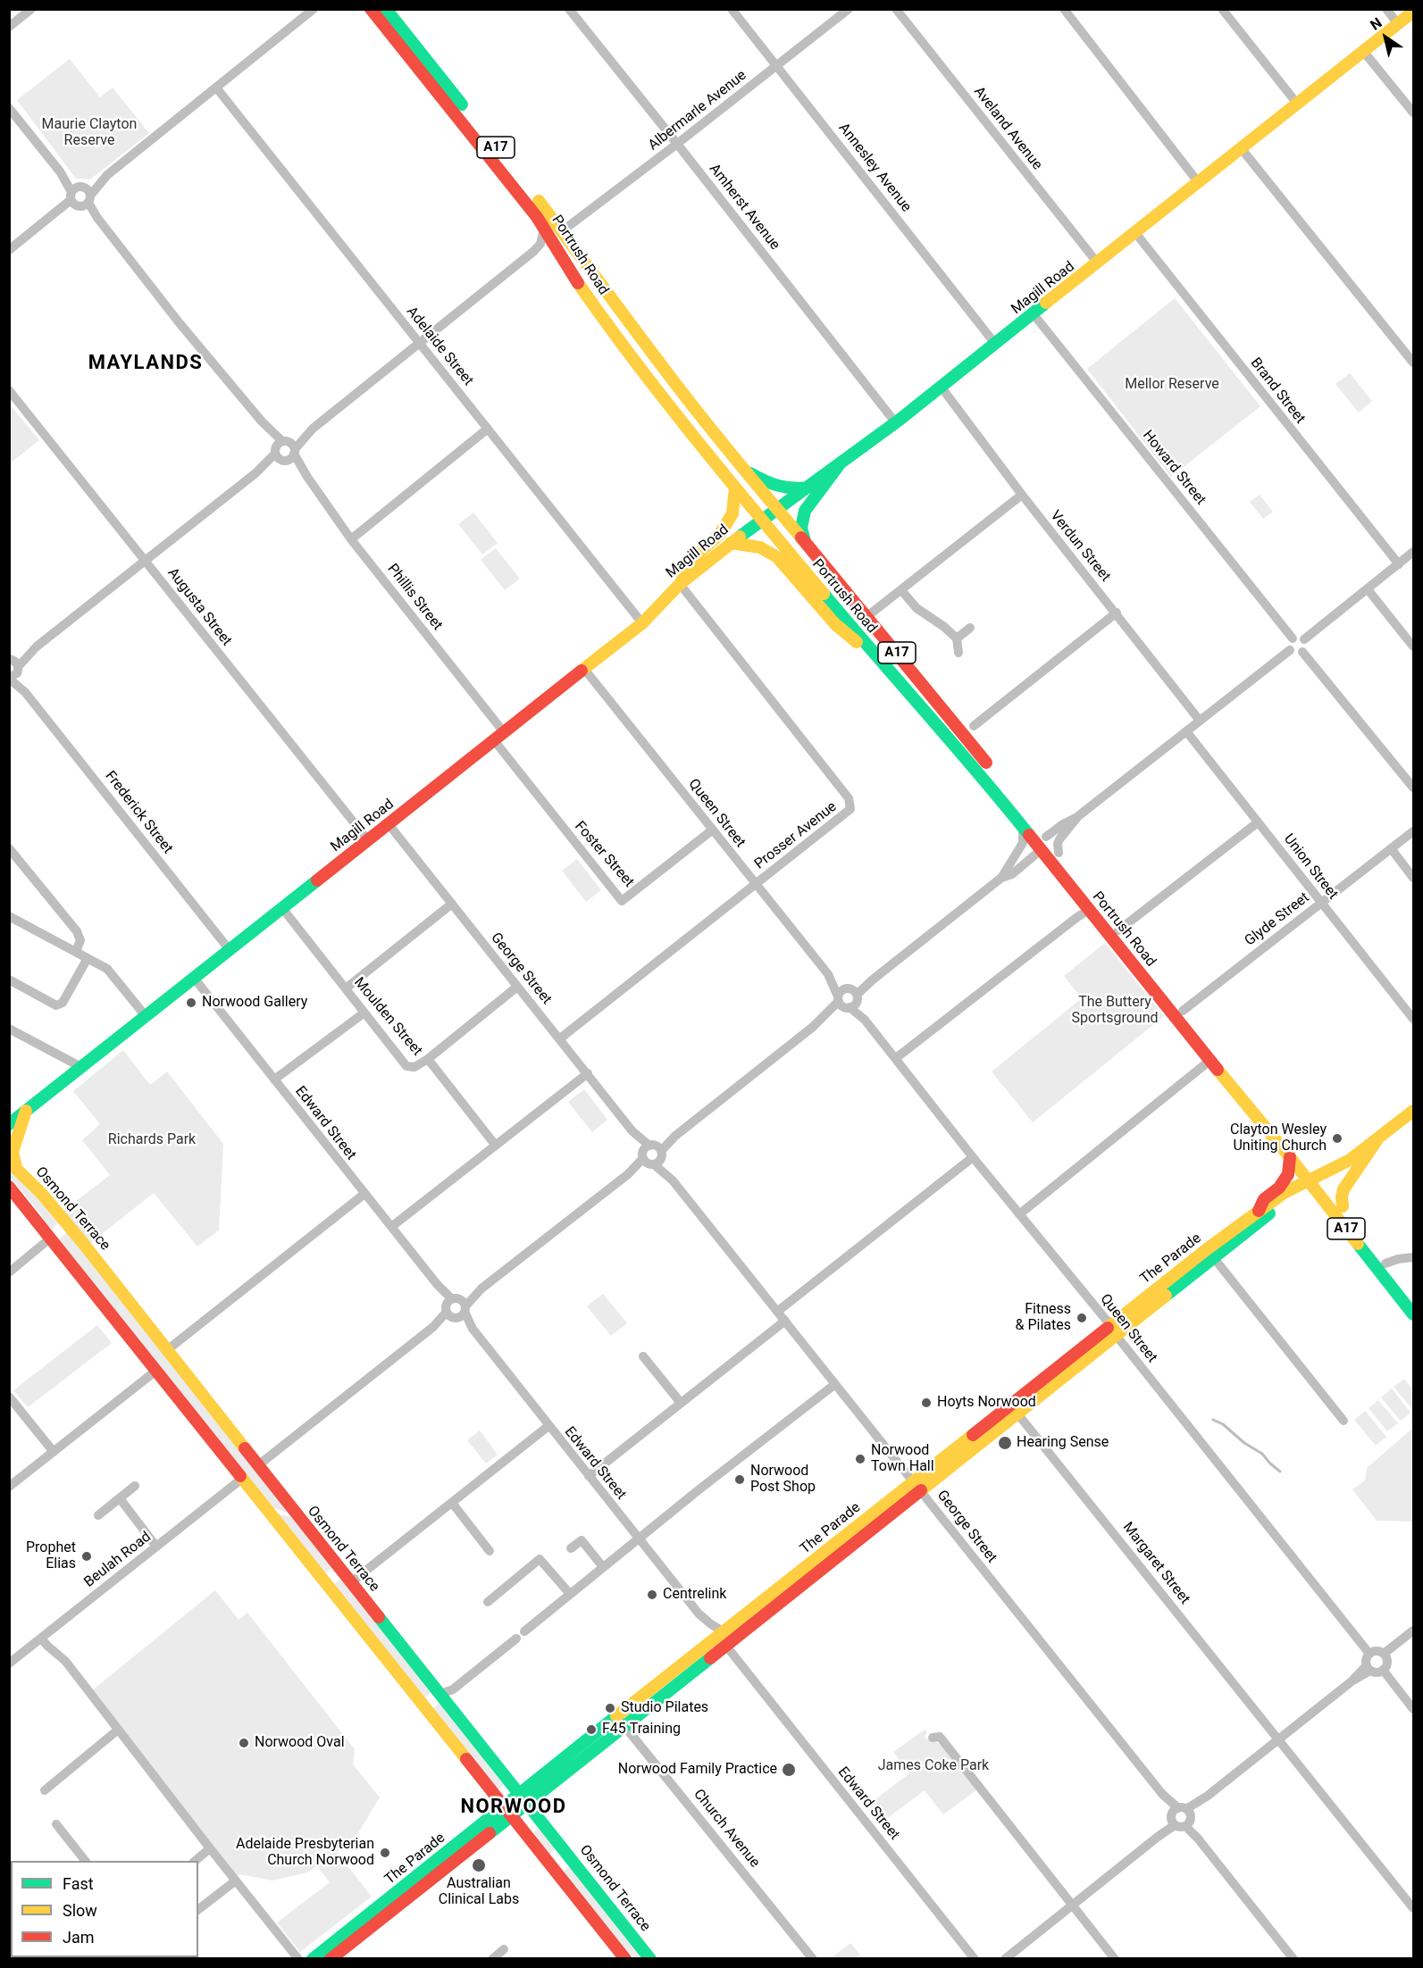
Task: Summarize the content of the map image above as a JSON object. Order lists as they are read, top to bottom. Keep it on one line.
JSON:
{"streets":{"main road":["A17","Portrush Road","Magill Road","Osmond Terrace","The Parade"],"street":["Albermarle Avenue","Aveland Avenue","Annesley Avenue","Amherst Avenue","Adelaide Street","Brand Street","Howard Street","Verdun Street","Phillis Street","Augusta Street","Frederick Street","Queen Street","Prosser Avenue","Foster Street","Union Street","Glyde Street","George Street","Moulden Street","Edward Street","Beulah Road","Margaret Street","Church Avenue"]},"crossings":[["Albermarle Avenue","Annesley Avenue"],["Albermarle Avenue","Amherst Avenue"],["Albermarle Avenue","Portrush Road"],["Aveland Avenue","Magill Road"],["Annesley Avenue","Magill Road"],["Amherst Avenue","Magill Road"],["Portrush Road","Magill Road"],["Portrush Road","Glyde Street"],["Portrush Road","The Parade"],["Magill Road","Adelaide Street"],["Magill Road","Brand Street"],["Magill Road","Howard Street"],["Magill Road","Verdun Street"],["Magill Road","Phillis Street"],["Magill Road","Augusta Street"],["Magill Road","Frederick Street"],["Magill Road","Queen Street"],["Magill Road","Prosser Avenue"],["Magill Road","Foster Street"],["Magill Road","George Street"],["Magill Road","Moulden Street"],["Magill Road","Edward Street"],["Queen Street","Prosser Avenue"],["Queen Street","Foster Street"],["Queen Street","The Parade"],["Prosser Avenue","George Street"],["Union Street","Glyde Street"],["George Street","The Parade"],["Edward Street","The Parade"],["Osmond Terrace","The Parade"],["The Parade","Margaret Street"],["The Parade","Church Avenue"]],"districts":["MAYLANDS","NORWOOD"],"parks":["Maurie Clayton Reserve","Mellor Reserve","The Buttery Sportsground","Richards Park","James Coke Park"],"places":["Norwood Gallery","Clayton Wesley Uniting Church","Fitness & Pilates","Hoyts Norwood","Hearing Sense","Norwood Town Hall","Norwood Post Shop","Prophet Elias","Centrelink","Studio Pilates","F45 Training","Norwood Oval","Norwood Family Practice","Adelaide Presbyterian Church Norwood","Australian Clinical Labs"],"legend":["Fast","Slow","Jam"],"north":"top left"}
